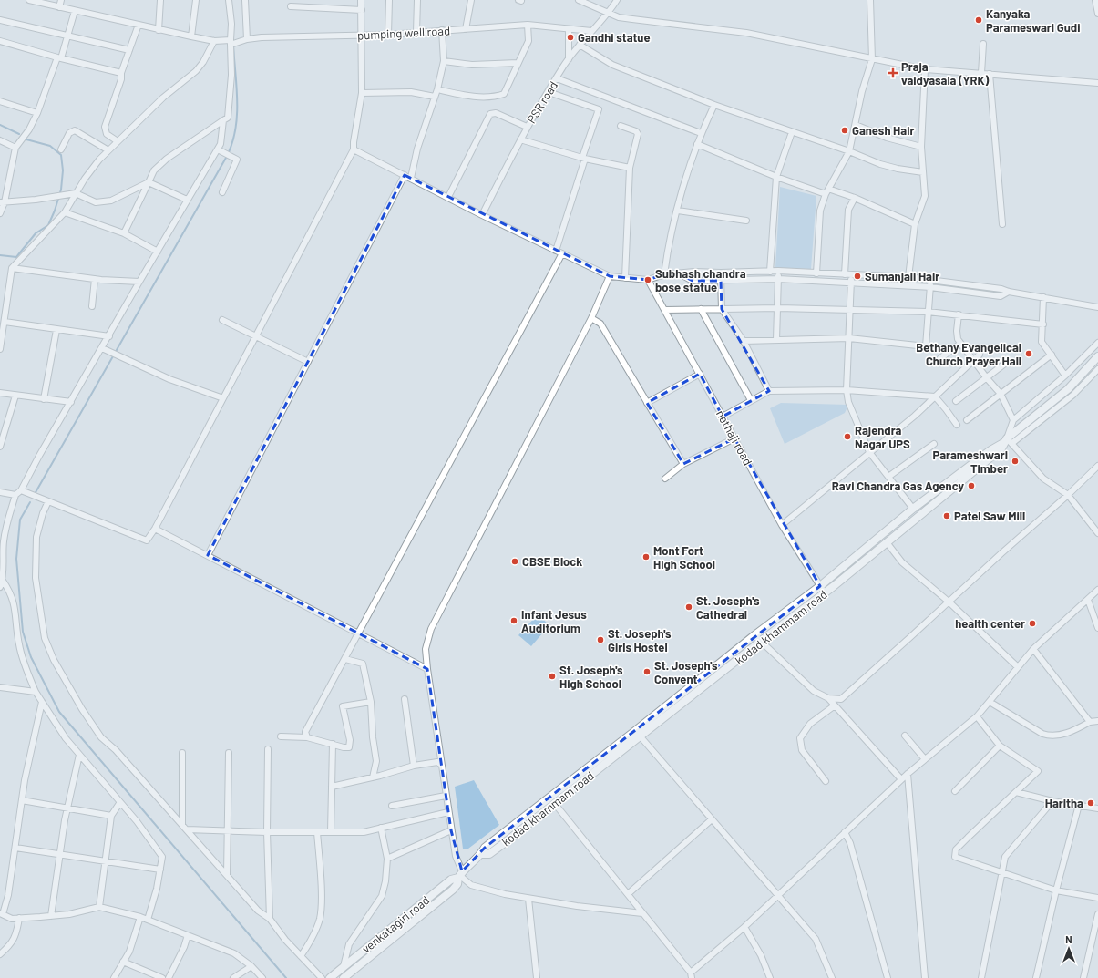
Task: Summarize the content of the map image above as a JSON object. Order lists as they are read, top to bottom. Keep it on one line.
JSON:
{"streets":{"main road":["kodad khammam road","venkatagiri road"],"street":["pumping well road","PSR road","nethaji road"]},"crossings":[["pumping well road","PSR road"],["nethaji road","kodad khammam road"],["kodad khammam road","venkatagiri road"]],"places":{"other":["Kanyaka Parameswari Gudi","Gandhi statue","Ganesh Hair","Sumanjali Hair","Subhash chandra bose statue","Bethany Evangelical Church Prayer Hall","Rajendra Nagar UPS","Parameshwari Timber","Ravi Chandra Gas Agency","Patel Saw Mill","Mont Fort High School","CBSE Block","St. Joseph's Cathedral","Infant Jesus Auditorium","health center","St. Joseph's Girls Hostel","St. Joseph's Convent","St. Joseph's High School","Haritha"],"health":["Praja vaidyasala (YRK)"]},"north":"top"}
